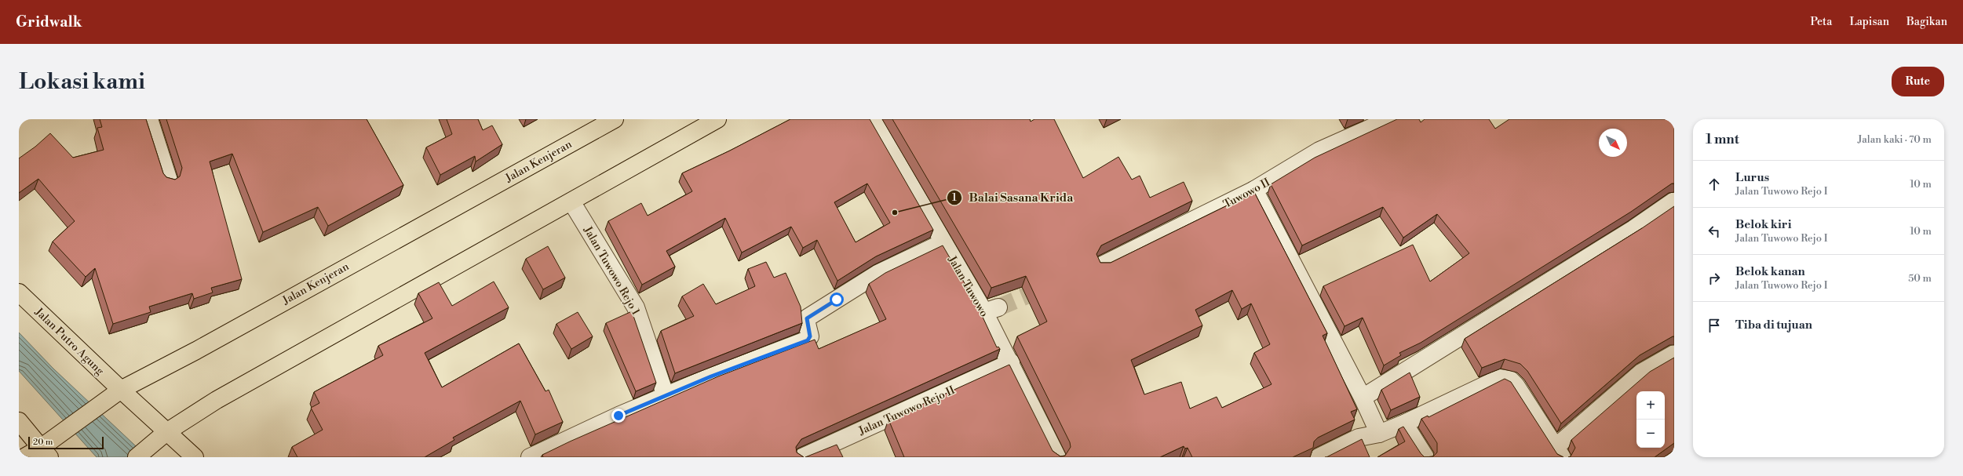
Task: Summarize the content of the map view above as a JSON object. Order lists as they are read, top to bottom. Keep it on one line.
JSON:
{"streets":{"main road":["Jalan Kenjeran","Jalan Putro Agung"],"street":["Tuwowo II","Jalan Tuwowo Rejo 1","Jalan Tuwowo","Jalan Tuwowo Rejo II"]},"crossings":[["Jalan Kenjeran","Jalan Putro Agung"],["Jalan Tuwowo","Jalan Tuwowo Rejo II"]],"places":["Balai Sasana Krida"],"scale_bar":"20 m","north":"bottom right","page":{"header":"Gridwalk","nav":["Peta","Lapisan","Bagikan"],"buttons":"Rute","title":"Lokasi kami","heading":["1 mnt","Jalan kaki · 70 m"],"list":[["Lurus","Jalan Tuwowo Rejo I","10 m"],["Belok kiri","Jalan Tuwowo Rejo I","10 m"],["Belok kanan","Jalan Tuwowo Rejo I","50 m"],"Tiba di tujuan"],"map_buttons":["+","−"],"scale":"20 m"}}
